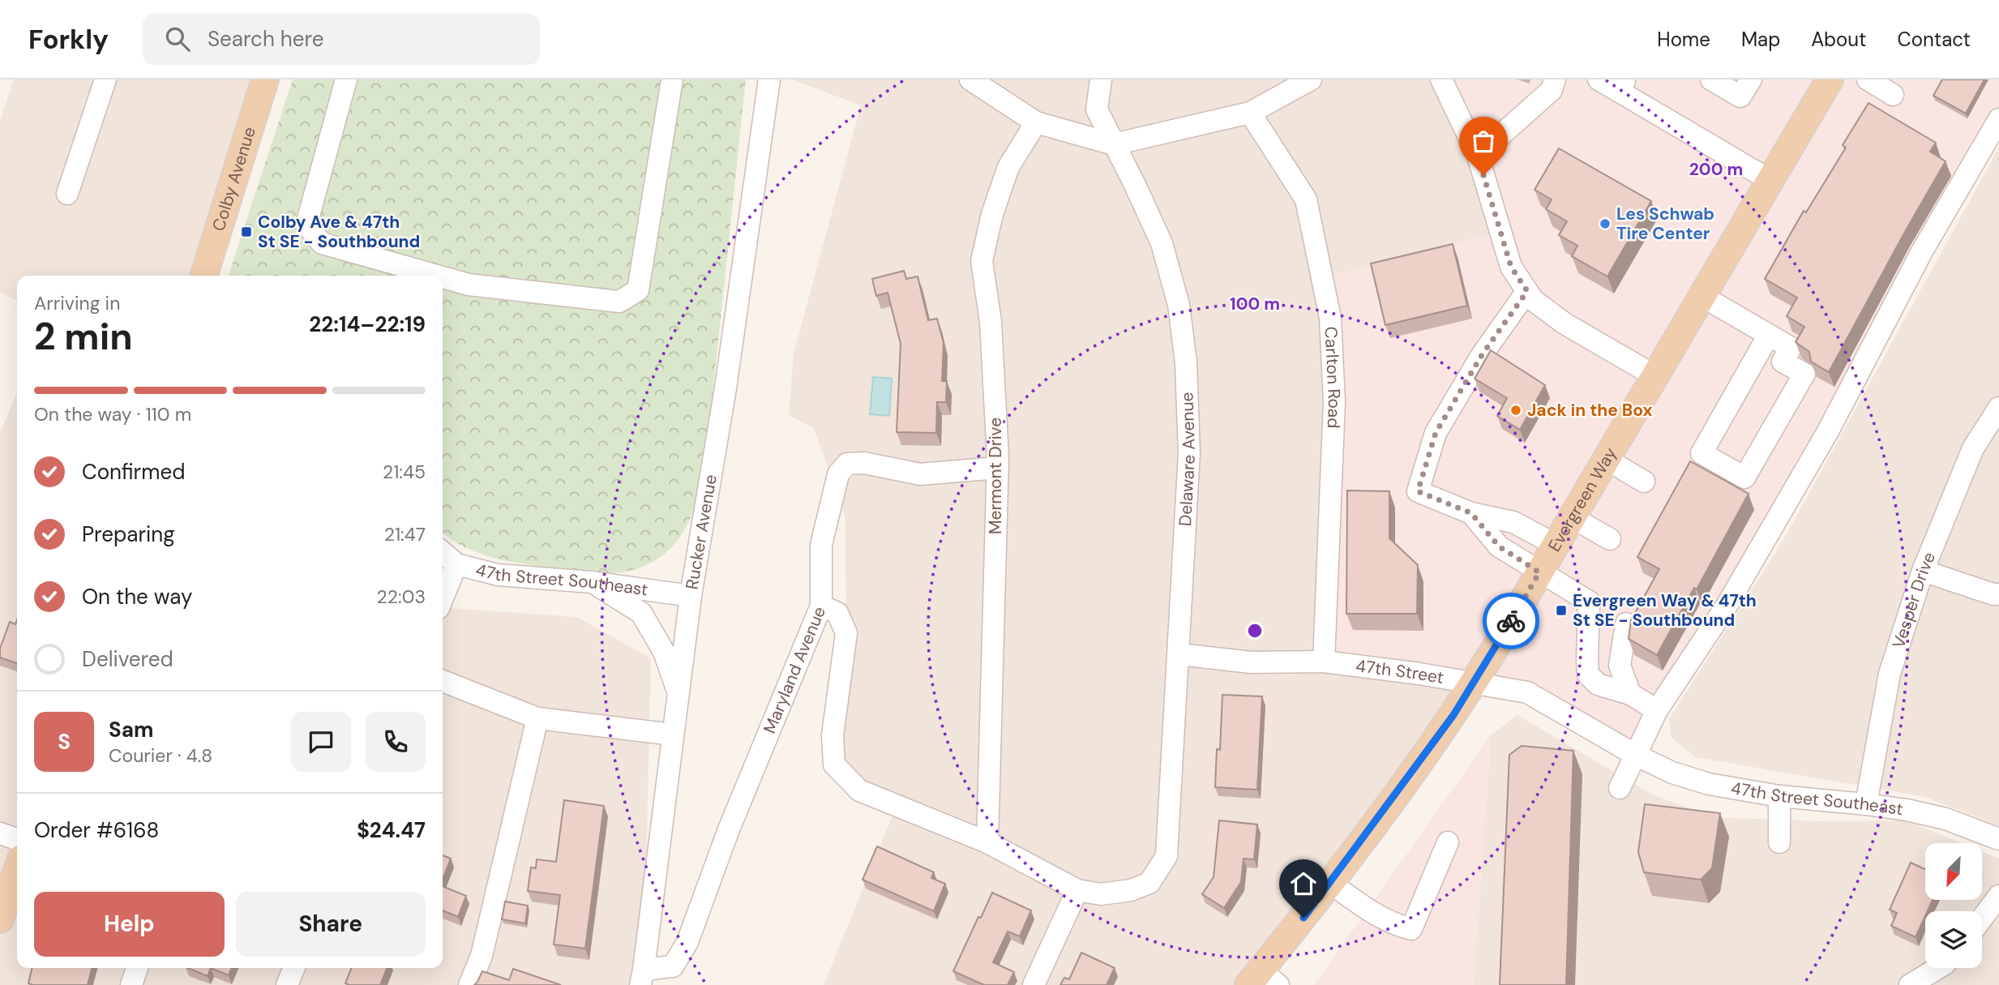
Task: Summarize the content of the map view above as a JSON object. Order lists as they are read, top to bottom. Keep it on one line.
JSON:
{"streets":{"main road":["Colby Avenue","Evergreen Way"],"street":["Carlton Road","Delaware Avenue","Mermont Drive","Rucker Avenue","47th Street Southeast","Vesper Drive","47th Street","Maryland Avenue"]},"crossings":[["Carlton Road","47th Street"],["Delaware Avenue","47th Street"],["Delaware Avenue","Maryland Avenue"],["Mermont Drive","Maryland Avenue"],["Evergreen Way","47th Street"],["Rucker Avenue","47th Street Southeast"],["Rucker Avenue","Maryland Avenue"],["47th Street Southeast","Vesper Drive"],["47th Street Southeast","47th Street"]],"places":{"other":["Les Schwab Tire Center","Jack in the Box"],"transit":["Colby Ave & 47th St SE - Southbound","Evergreen Way & 47th St SE - Southbound"]},"north":"bottom left","page":{"header":"Forkly","search":"Search here","nav":["Home","Map","About","Contact"],"heading":["2 min","Arriving in","22:14–22:19"],"panel":["Sam","Courier · 4.8","Order #6168","$24.47"],"bar":"On the way · 110 m","list":[["Confirmed","21:45"],["Preparing","21:47"],["On the way","22:03"],"Delivered"],"round":"S","buttons":["Help","Share"]},"rings":["200 m","100 m"]}
